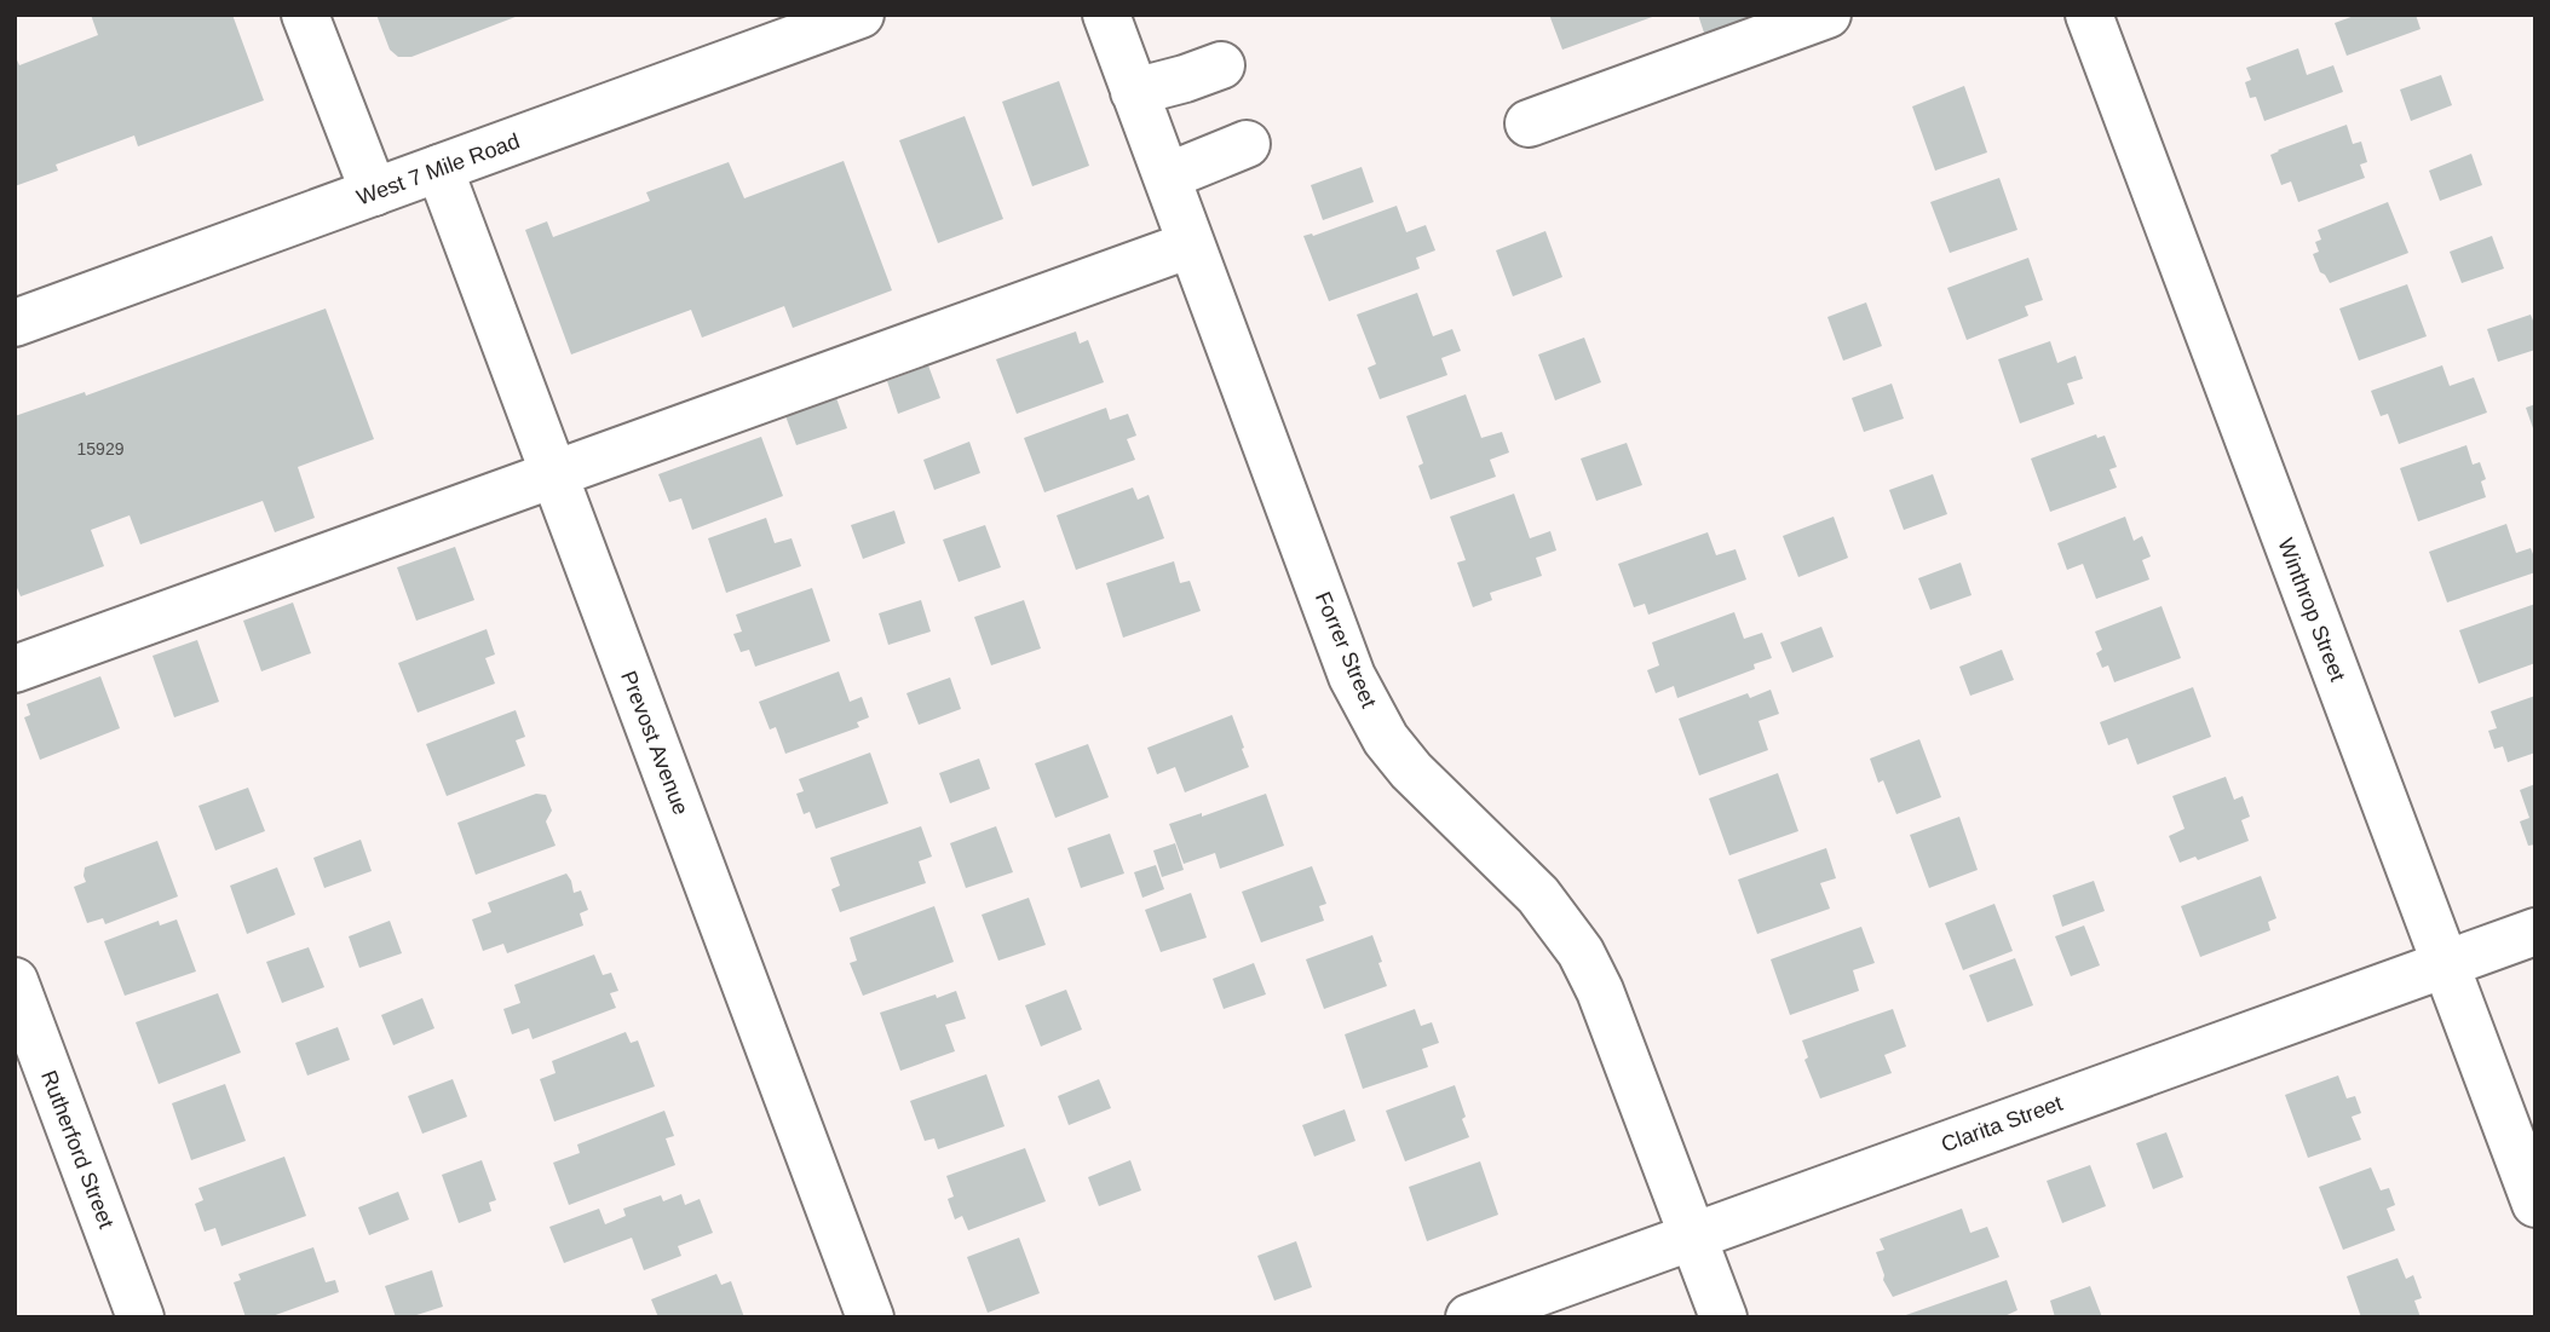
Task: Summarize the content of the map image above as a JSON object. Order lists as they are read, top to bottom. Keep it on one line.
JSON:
{"streets":{"street":["West 7 Mile Road","Winthrop Street","Forrer Street","Prevost Avenue","Clarita Street","Rutherford Street"]},"crossings":[["West 7 Mile Road","Prevost Avenue"],["Winthrop Street","Clarita Street"],["Forrer Street","Clarita Street"]],"house_numbers":["15929"]}
